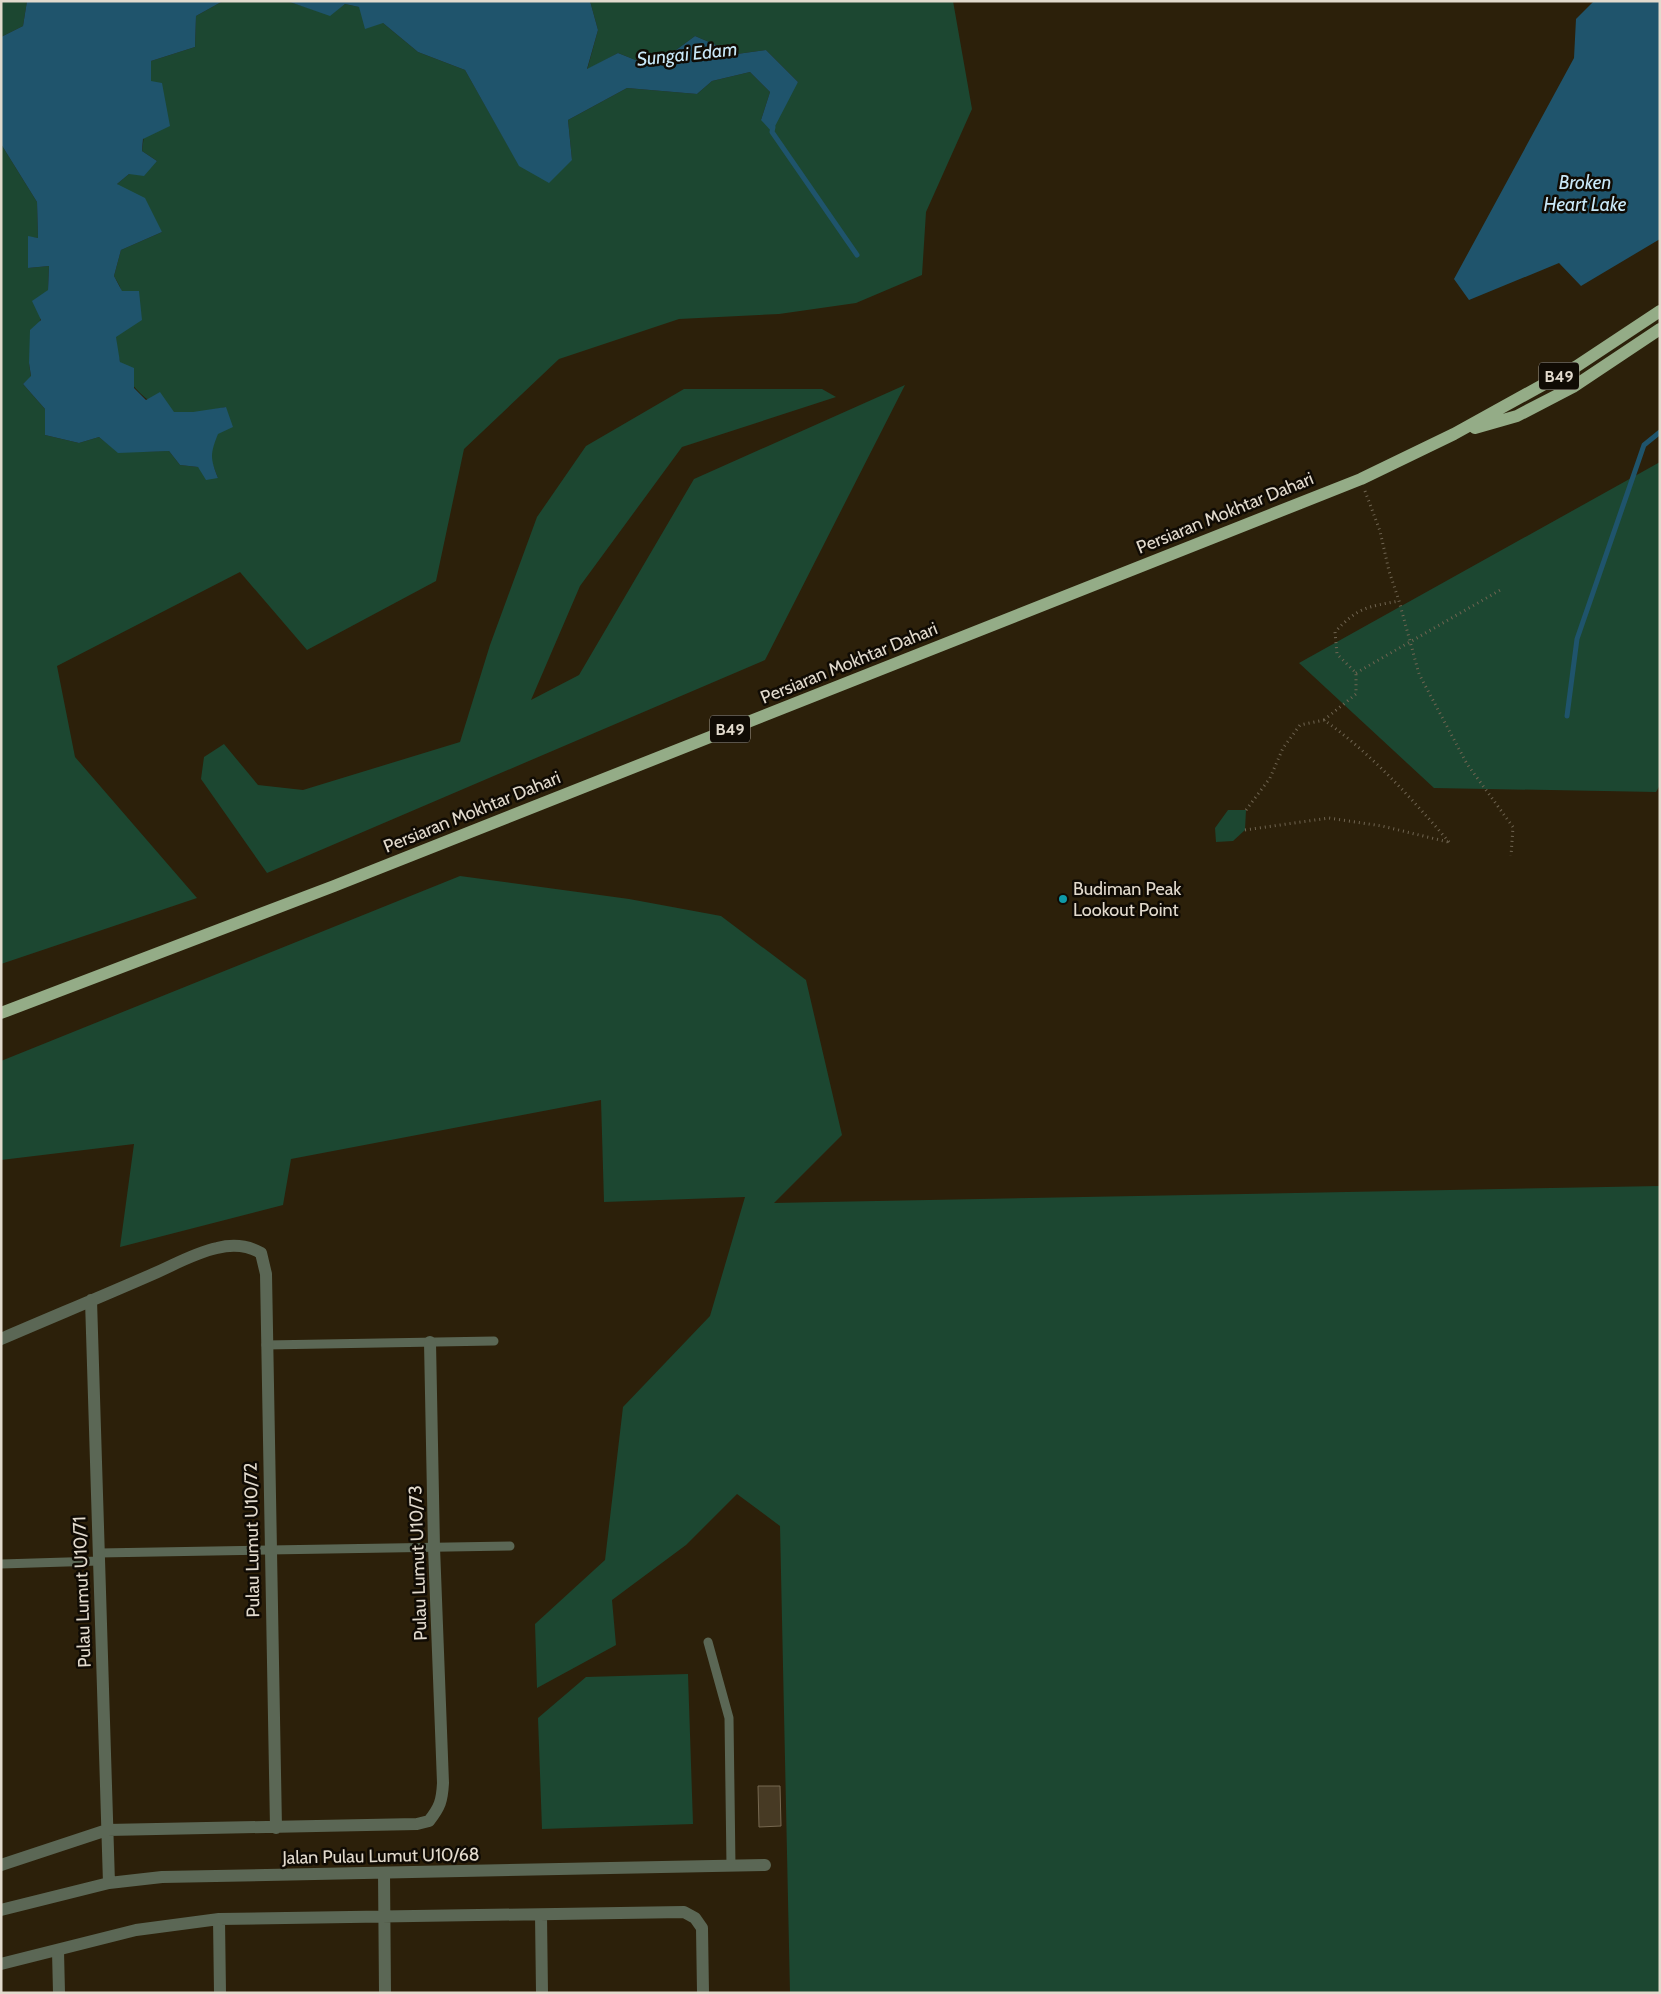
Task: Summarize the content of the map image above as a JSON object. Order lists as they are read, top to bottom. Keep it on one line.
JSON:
{"streets":{"main road":["B49","Persiaran Mokhtar Dahari"],"street":["Pulau Lumut U10/72","Pulau Lumut U10/73","Pulau Lumut U10/71","Jalan Pulau Lumut U10/68"]},"crossings":[["Pulau Lumut U10/72","Pulau Lumut U10/73"],["Pulau Lumut U10/72","Pulau Lumut U10/71"],["Pulau Lumut U10/71","Jalan Pulau Lumut U10/68"]],"water":["Sungai Edam","Broken Heart Lake"],"places":["Budiman Peak Lookout Point"]}
